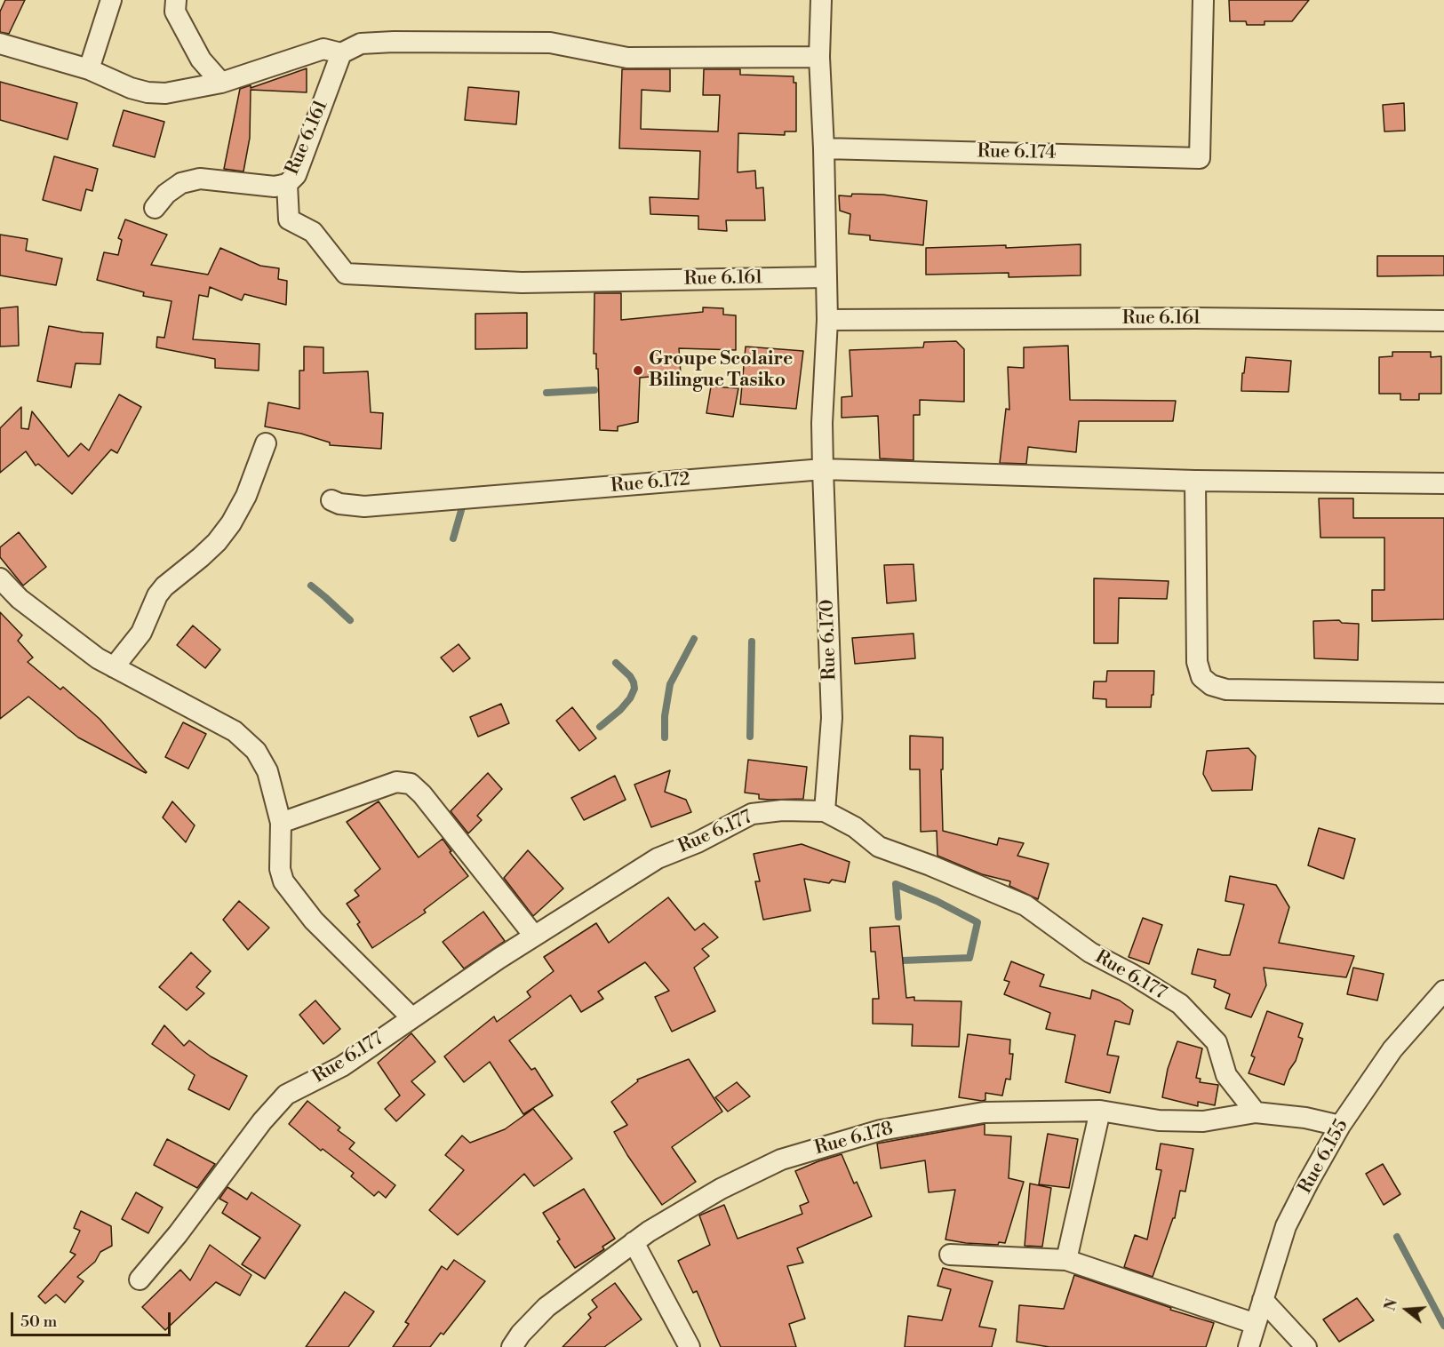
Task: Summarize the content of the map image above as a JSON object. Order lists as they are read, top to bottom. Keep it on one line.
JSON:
{"streets":{"street":["Rue 6.161","Rue 6.174","Rue 6.172","Rue 6.170","Rue 6.177","Rue 6.178","Rue 6.155"]},"crossings":[["Rue 6.172","Rue 6.170"],["Rue 6.170","Rue 6.177"],["Rue 6.177","Rue 6.178"]],"places":["Groupe Scolaire Bilingue Tasiko"],"scale_bar":"50 m","north":"left"}
